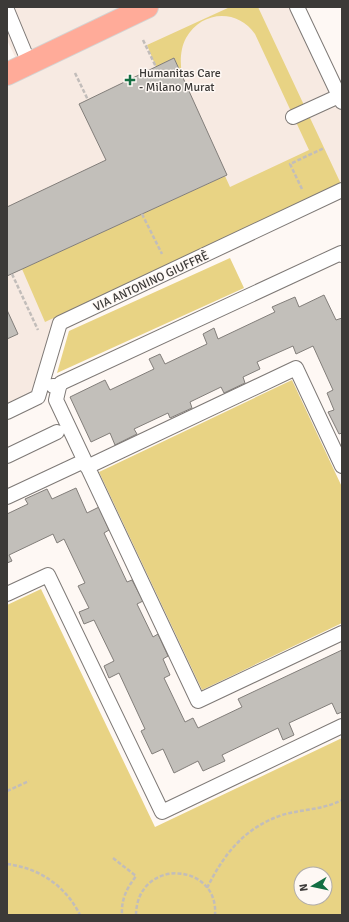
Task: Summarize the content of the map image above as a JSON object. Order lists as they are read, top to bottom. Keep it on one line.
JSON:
{"streets":{"lane":["VIA ANTONINO GIUFFRÈ"]},"places":{"health":["Humanitas Care - Milano Murat"]},"north":"left"}
